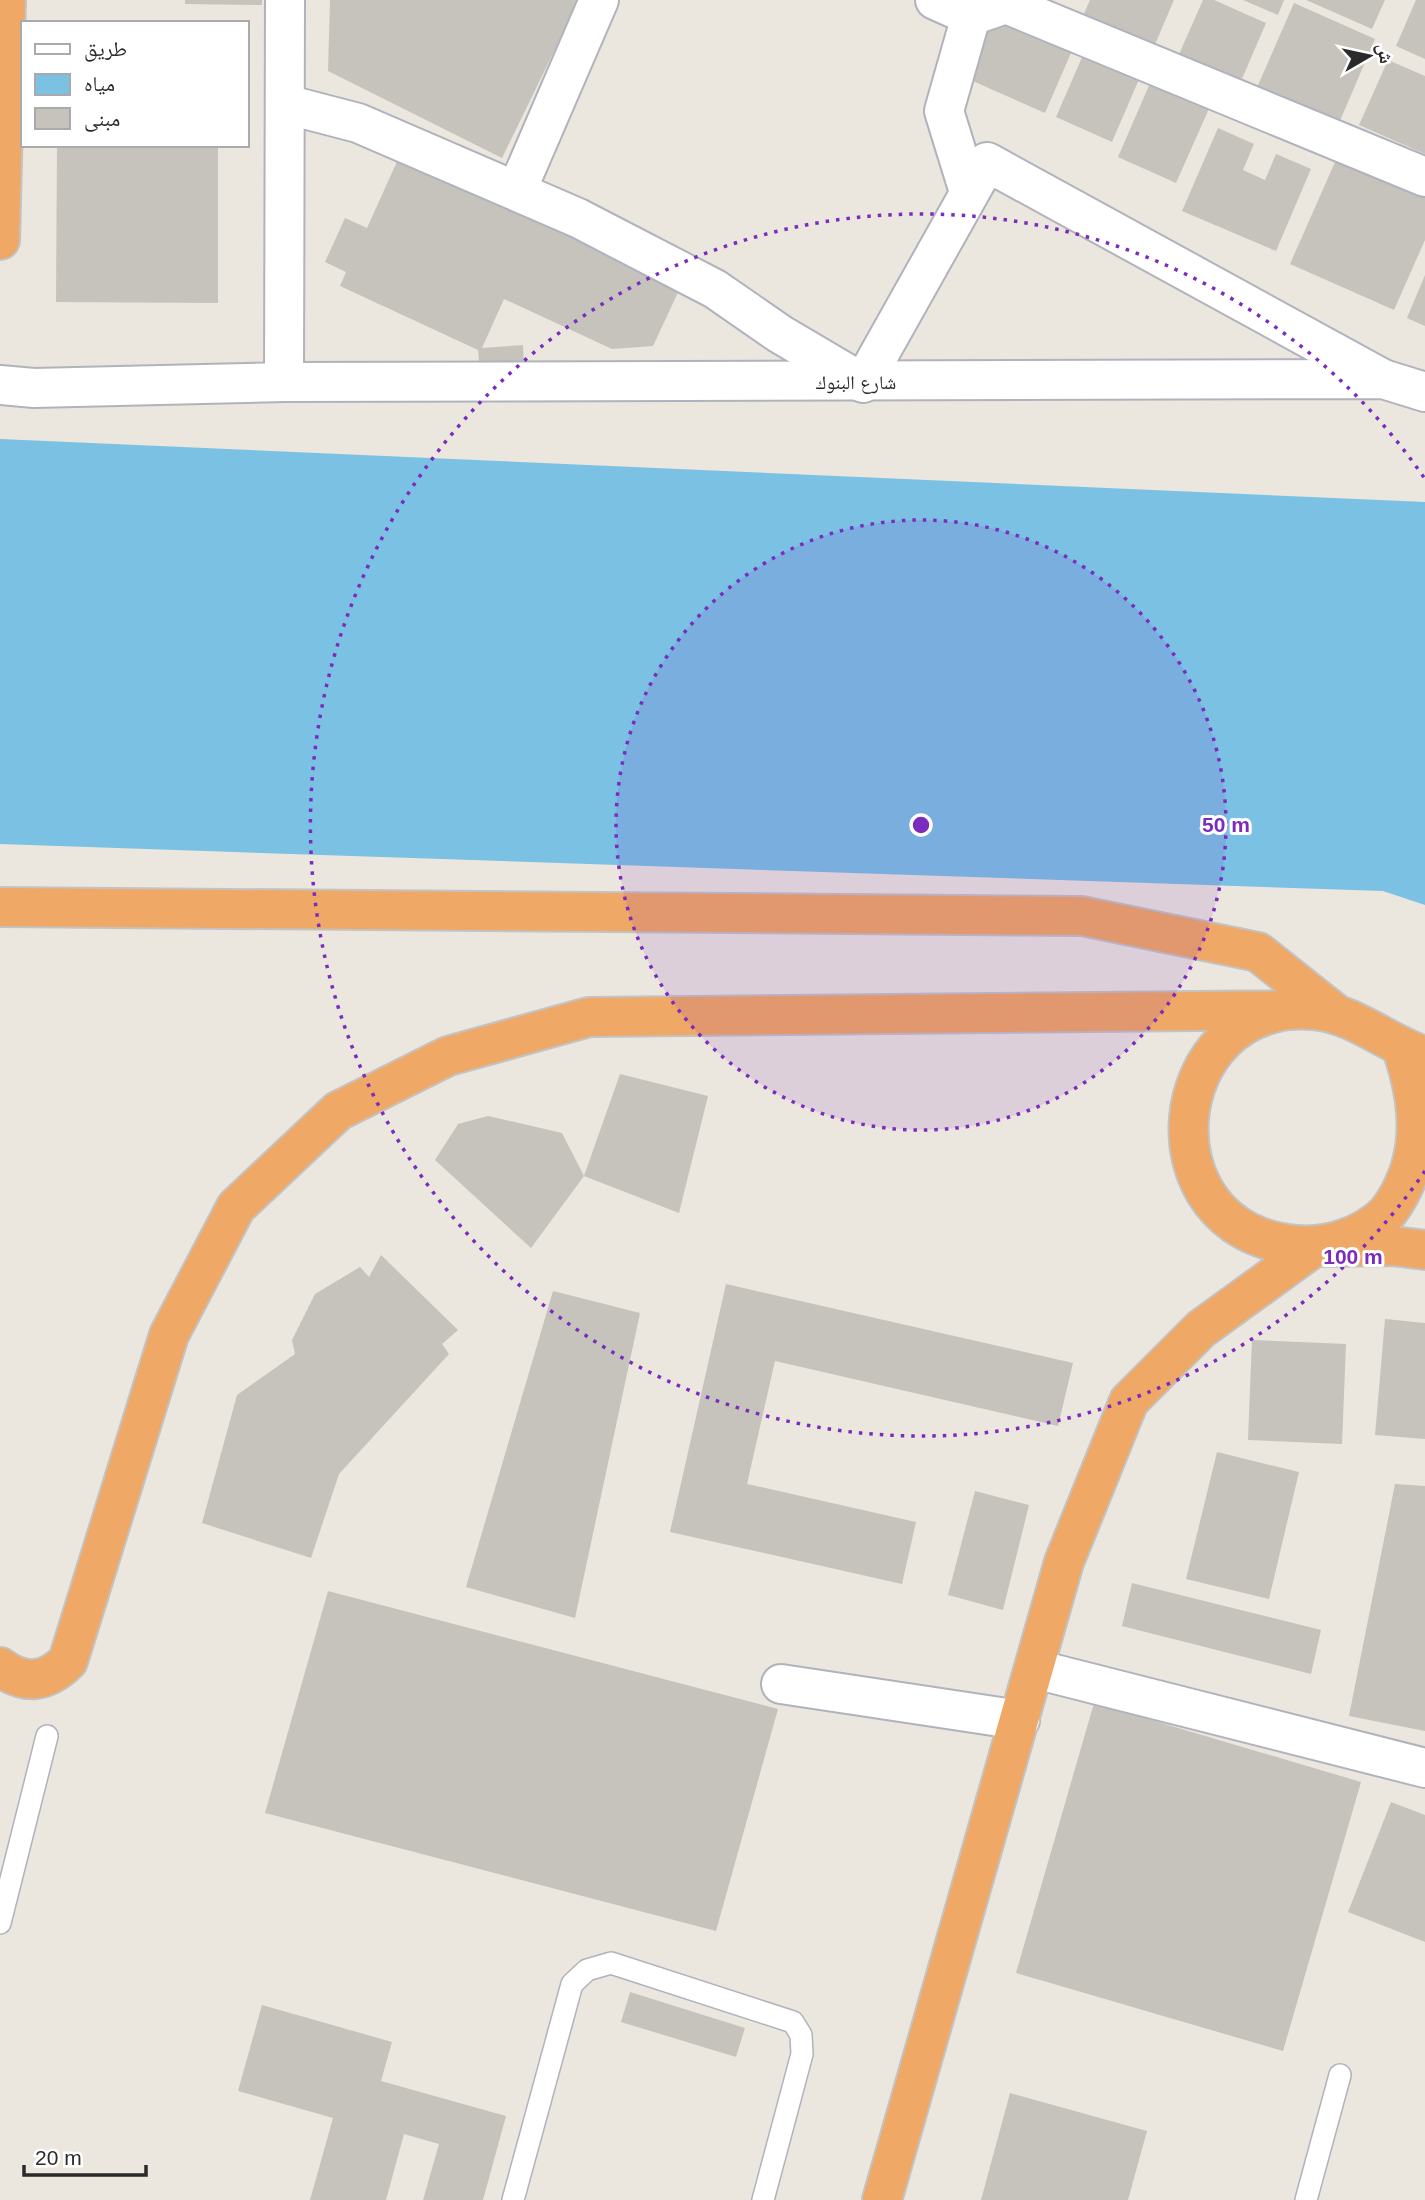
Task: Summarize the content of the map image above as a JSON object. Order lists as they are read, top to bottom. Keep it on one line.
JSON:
{"streets":{"street":["شارع البنوك"]},"legend":["طريق","مياه","مبنى"],"scale_bar":"20 m","north":"right","rings":["50 m","100 m"]}
